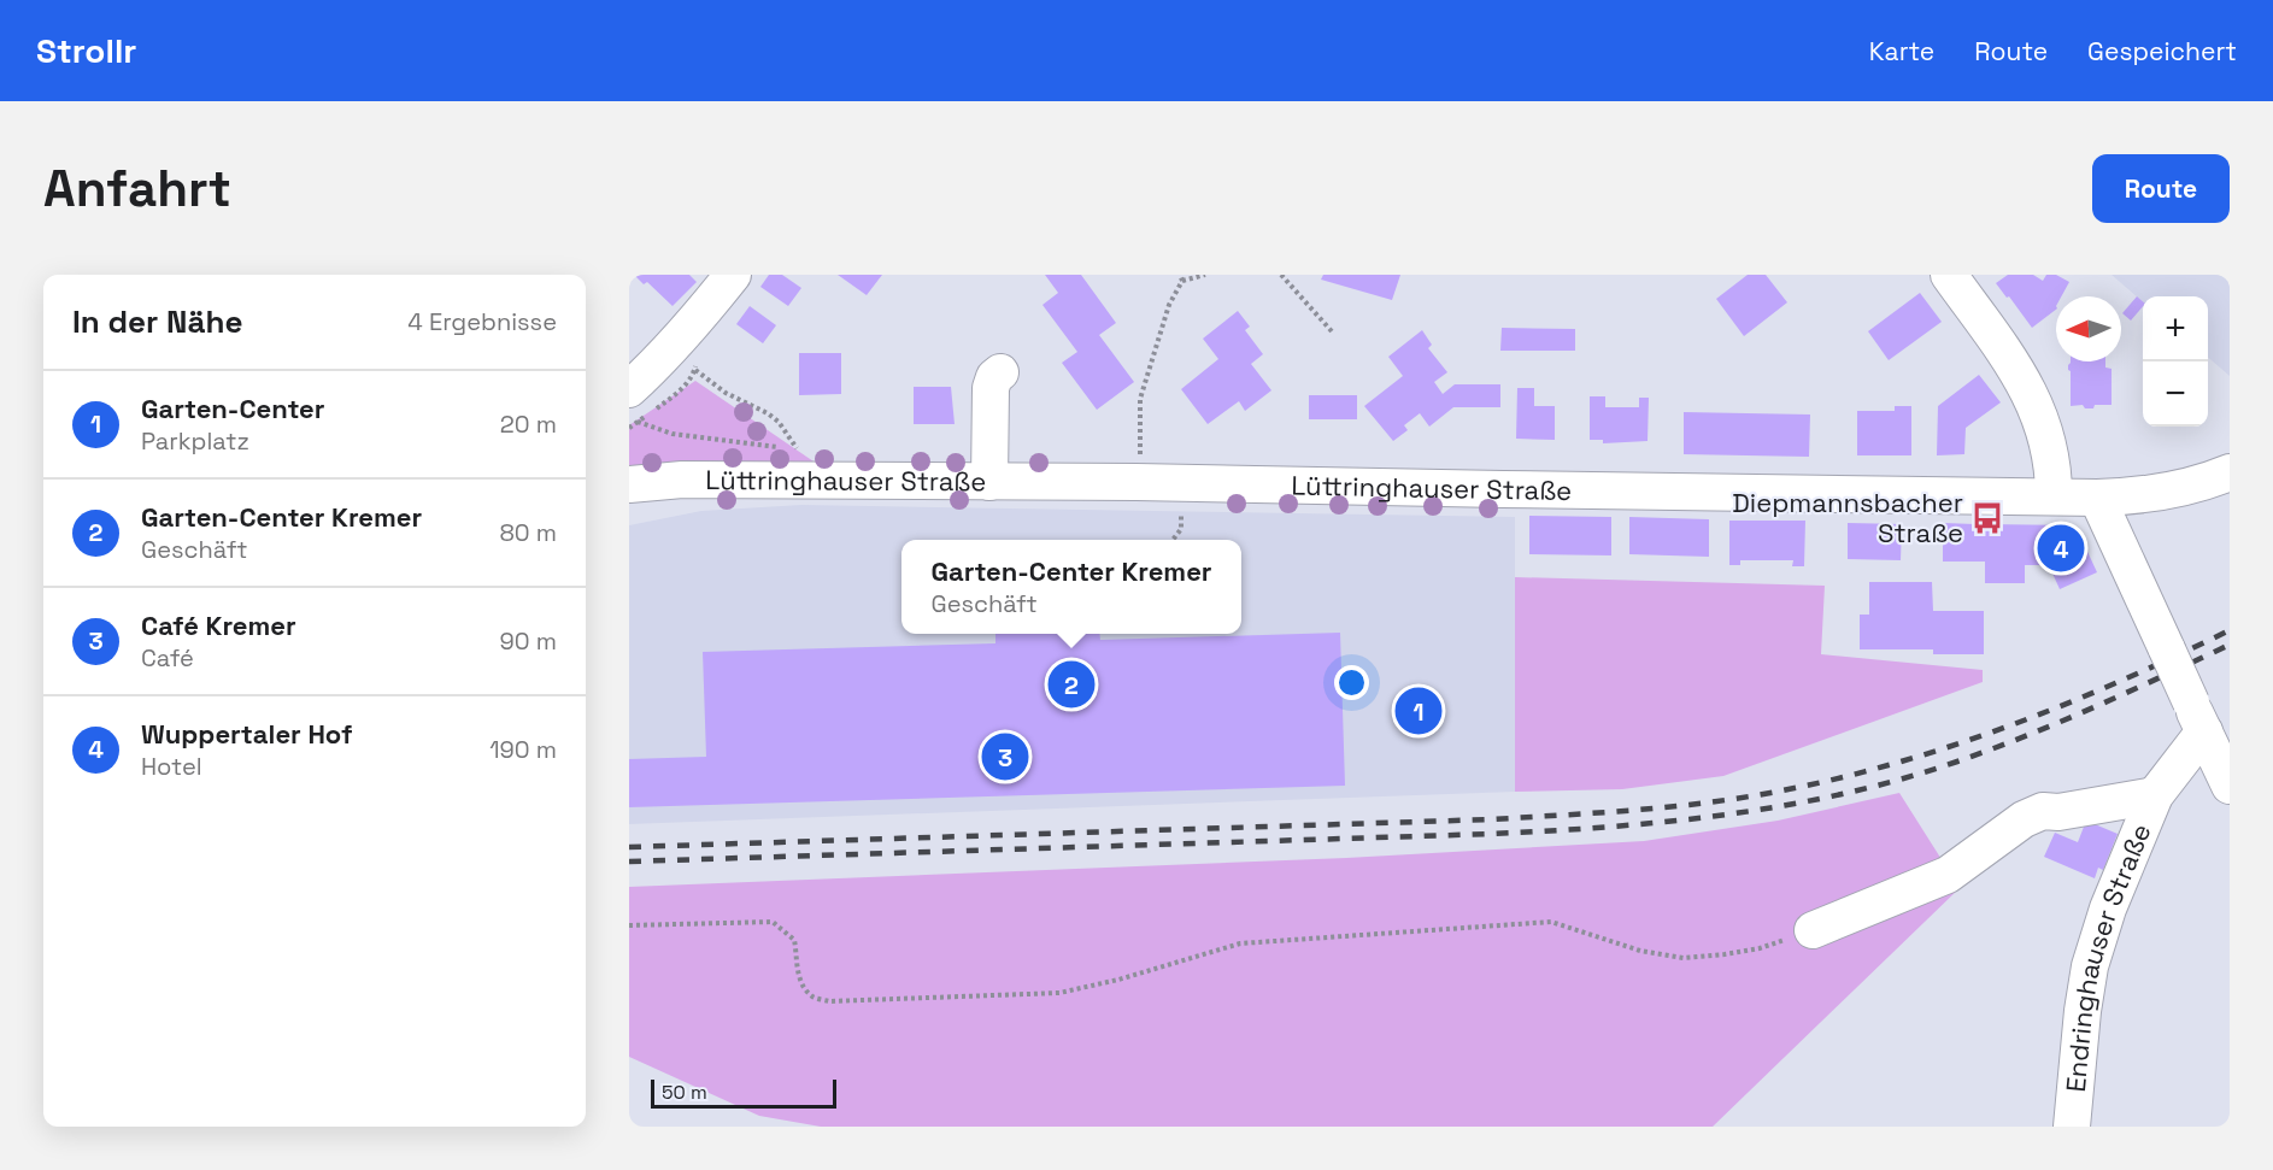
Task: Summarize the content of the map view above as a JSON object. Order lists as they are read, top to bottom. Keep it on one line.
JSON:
{"streets":{"street":["Lüttringhauser Straße","Endringhauser Straße"]},"places":{"bus stop":["Diepmannsbacher Straße"]},"scale_bar":"50 m","north":"left","page":{"header":"Strollr","nav":["Karte","Route","Gespeichert"],"buttons":"Route","title":"Anfahrt","heading":["In der Nähe","4 Ergebnisse"],"map_buttons":["+","−"],"list":[{"mark":"1","name":"Garten-Center","note":"Parkplatz","value":"20 m"},{"mark":"2","name":"Garten-Center Kremer","note":"Geschäft","value":"80 m"},{"mark":"3","name":"Café Kremer","note":"Café","value":"90 m"},{"mark":"4","name":"Wuppertaler Hof","note":"Hotel","value":"190 m"}],"pins":["4","2","1","3"],"popup":["Garten-Center Kremer","Geschäft"],"scale":"50 m"}}
